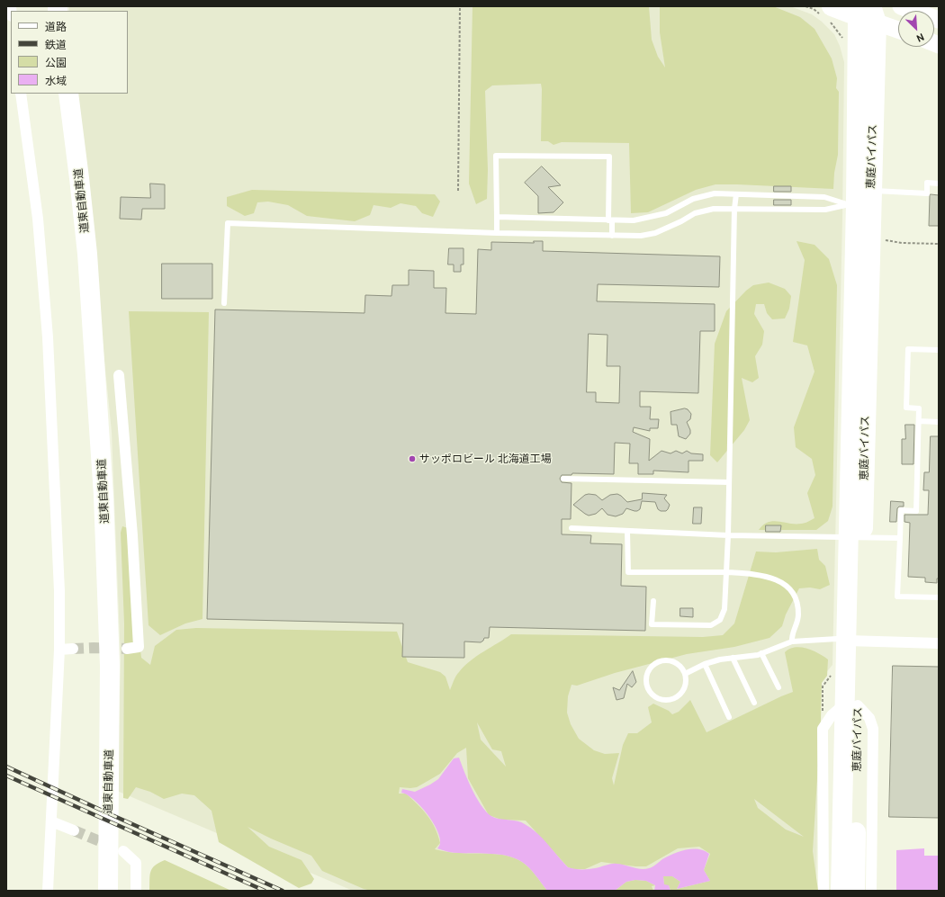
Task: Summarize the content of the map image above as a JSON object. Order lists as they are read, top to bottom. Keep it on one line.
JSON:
{"streets":{"highway":["恵庭バイパス","道東自動車道"]},"places":["サッポロビール 北海道工場"],"legend":["道路","鉄道","公園","水域"],"north":"bottom right"}
